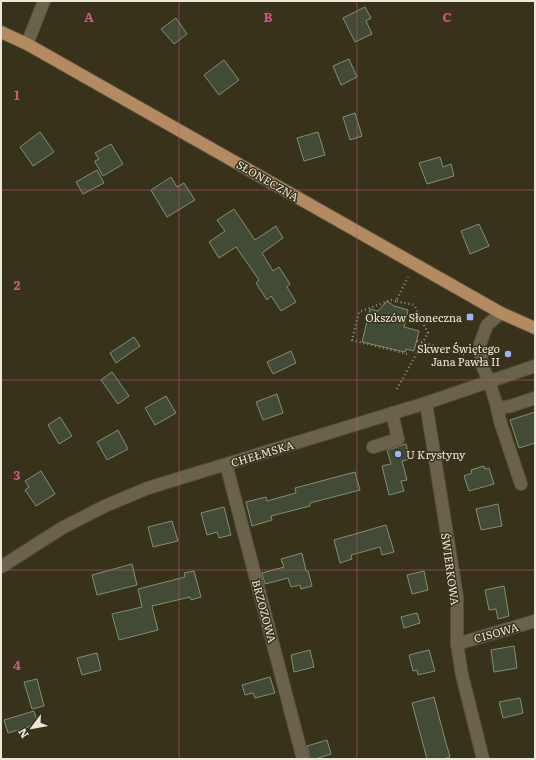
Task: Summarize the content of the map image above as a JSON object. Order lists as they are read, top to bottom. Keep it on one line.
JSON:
{"streets":{"main road":["SŁONECZNA"],"street":["CHEŁMSKA","ŚWIERKOWA","BRZOZOWA","CISOWA"]},"crossings":[["CHEŁMSKA","ŚWIERKOWA"],["CHEŁMSKA","BRZOZOWA"],["ŚWIERKOWA","CISOWA"]],"places":{"transit":["Okszów Słoneczna"],"other":["Skwer Świętego Jana Pawła II","U Krystyny"]},"north":"bottom left","grid":{"columns":["A","B","C"],"rows":["1","2","3","4"]}}
